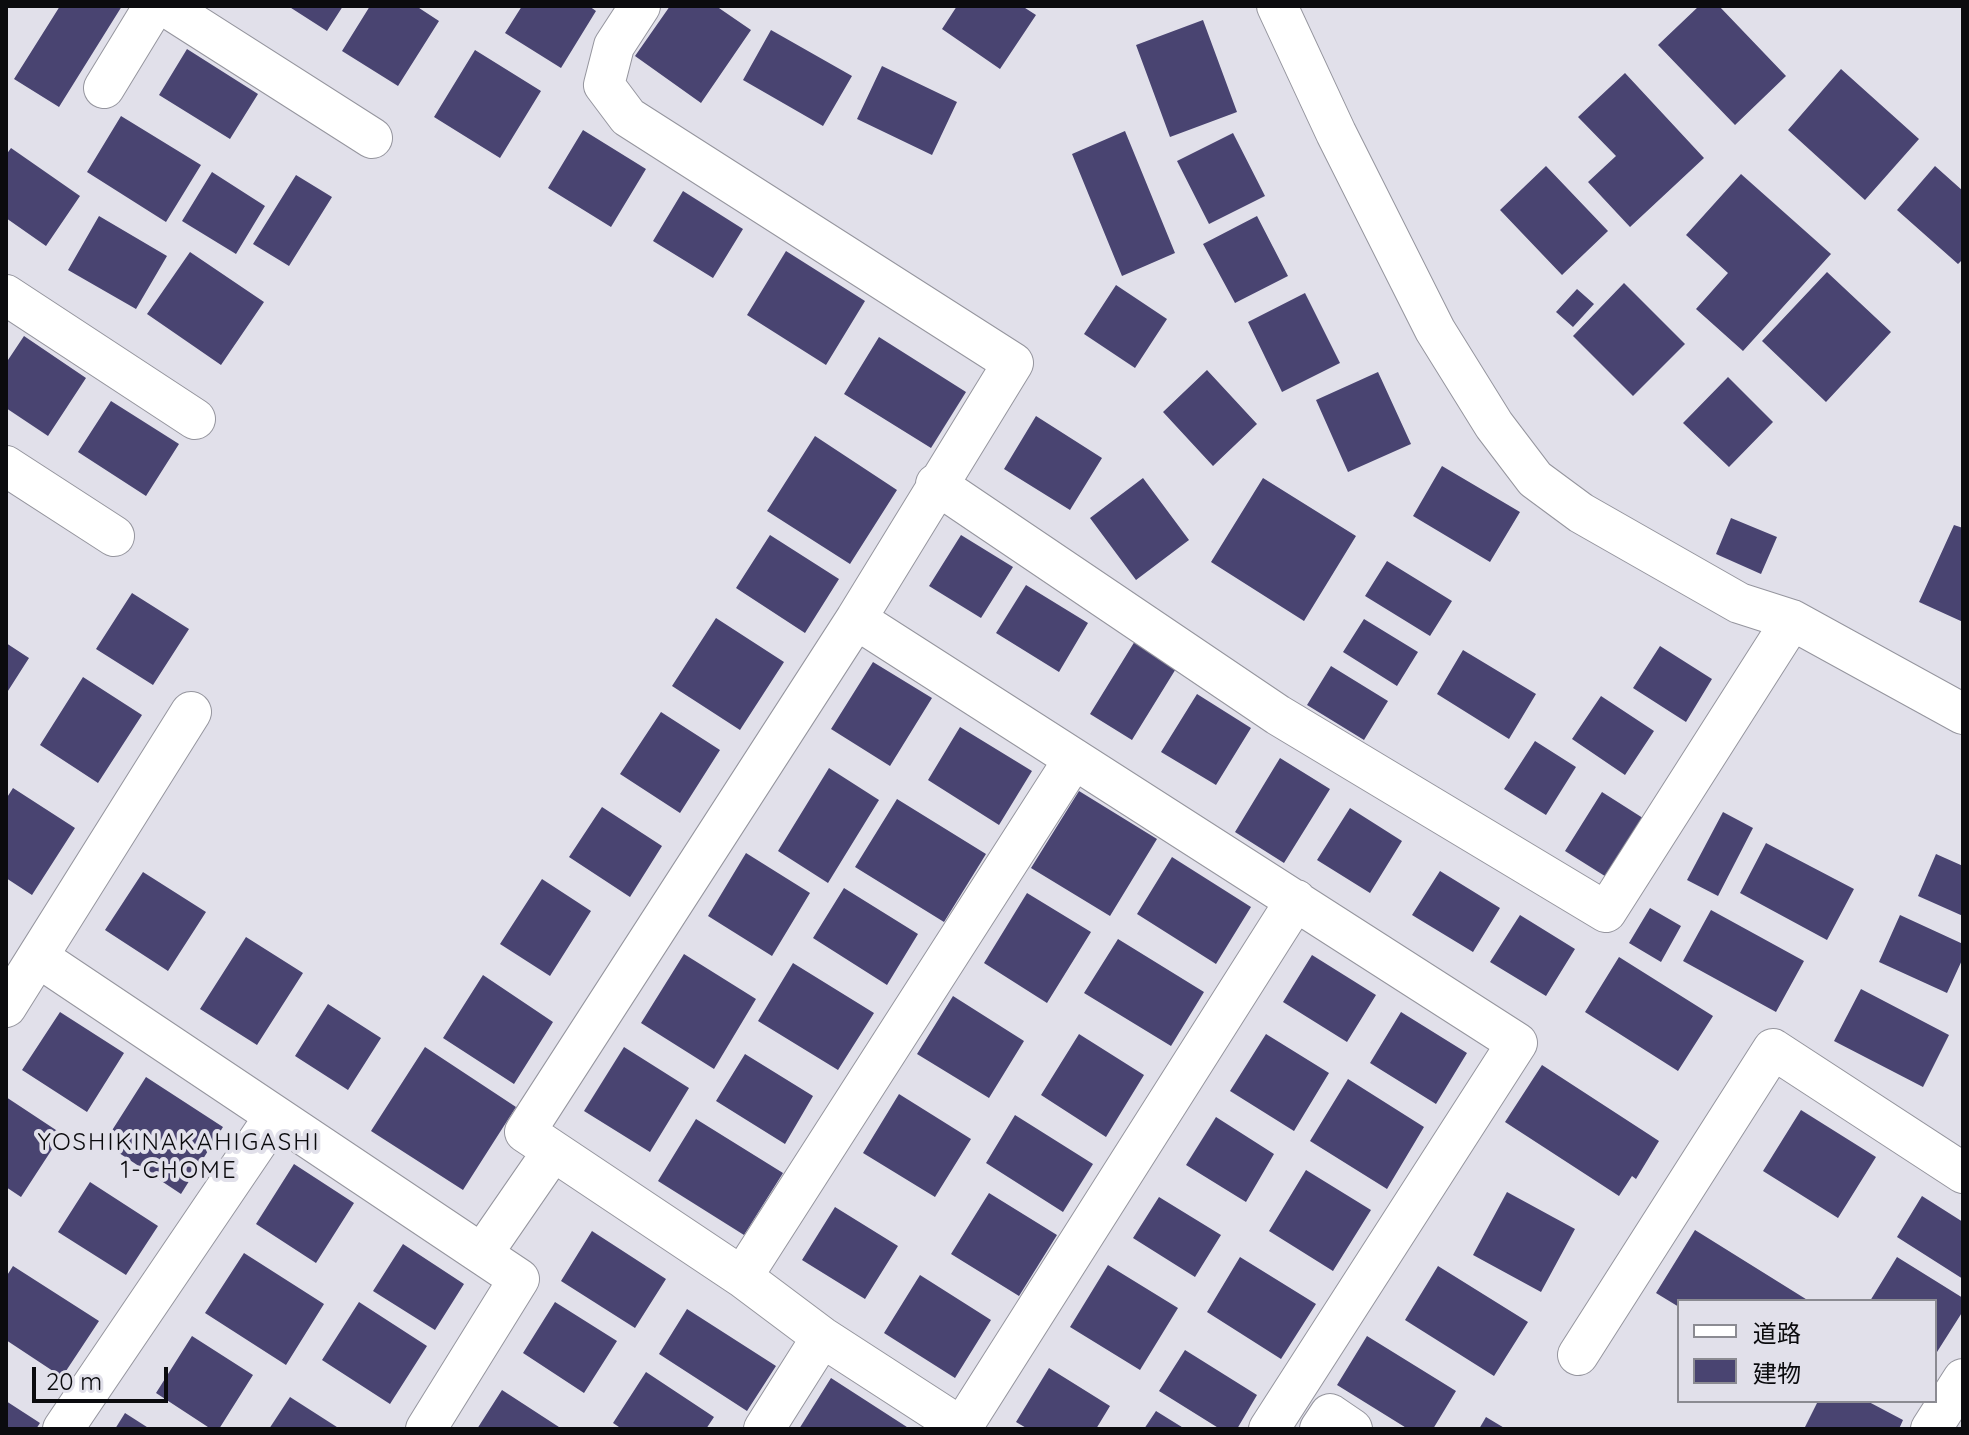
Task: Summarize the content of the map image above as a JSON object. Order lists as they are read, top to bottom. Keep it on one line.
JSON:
{"districts":["YOSHIKINAKAHIGASHI 1-CHOME"],"legend":["道路","建物"],"scale_bar":"20 m"}
